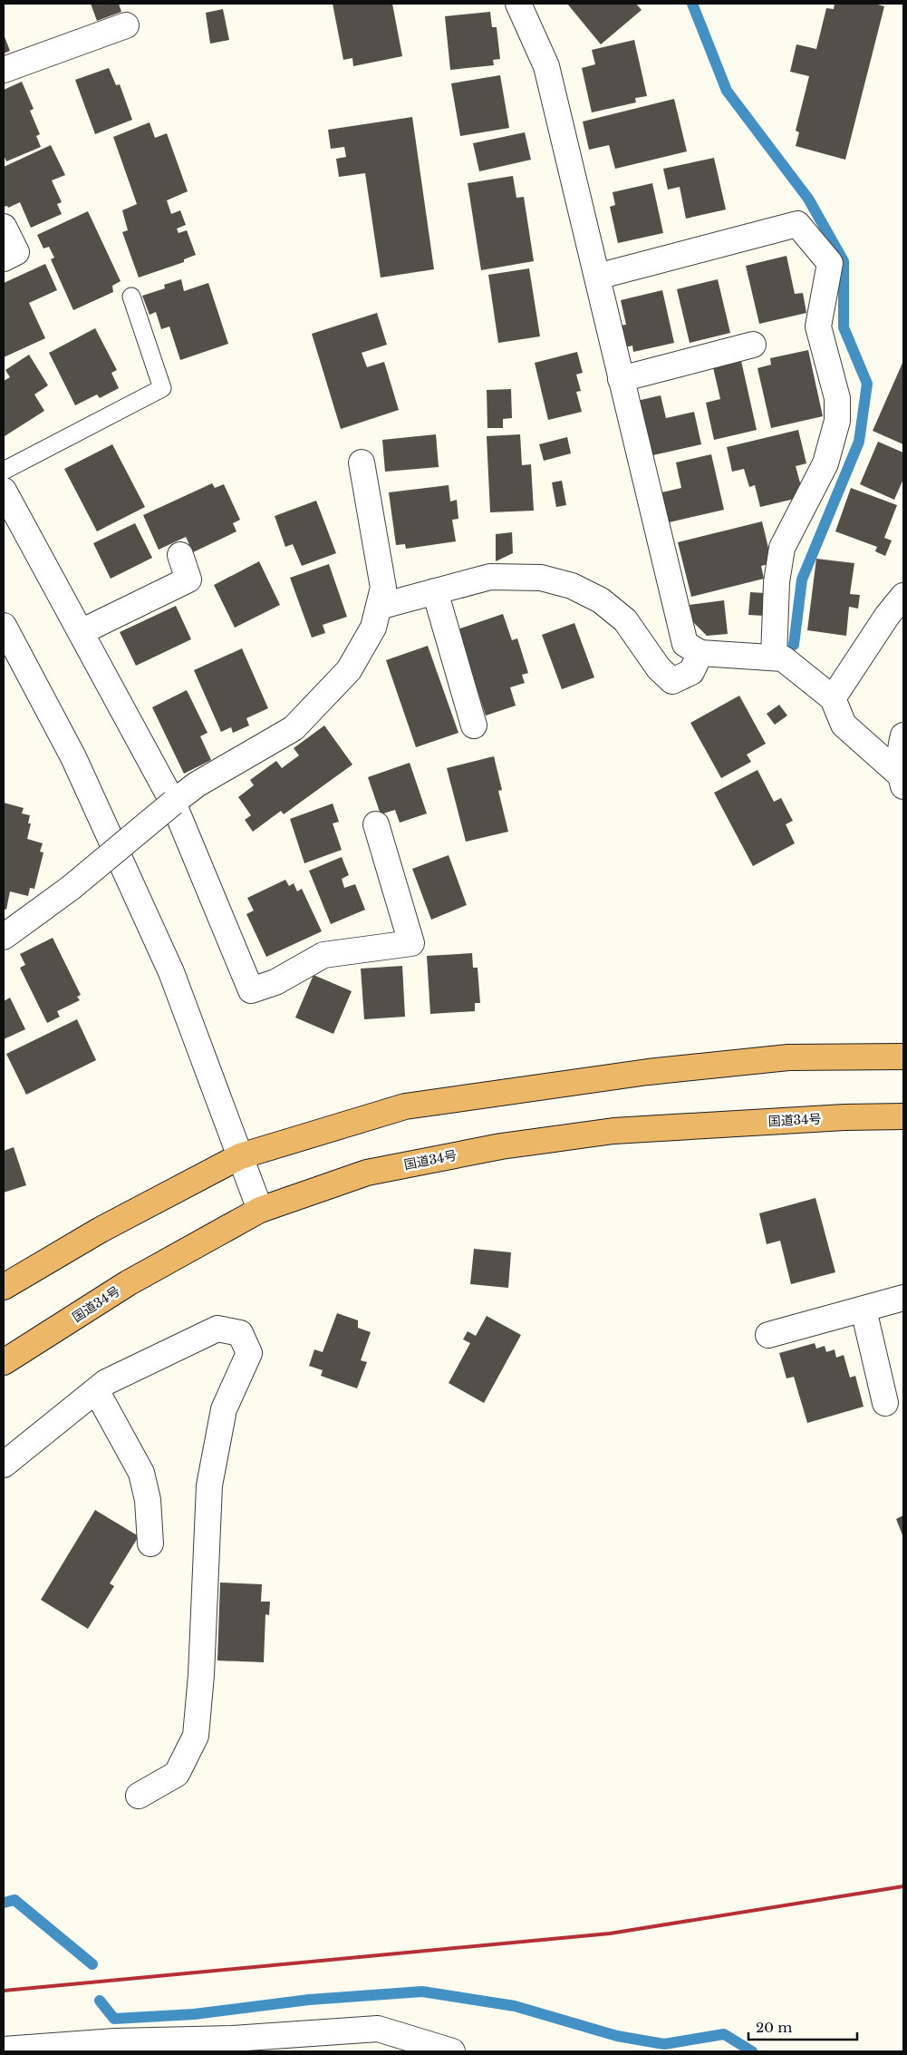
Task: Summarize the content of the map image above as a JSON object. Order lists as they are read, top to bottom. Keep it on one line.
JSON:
{"streets":{"highway":["国道34号"]},"scale_bar":"20 m"}
